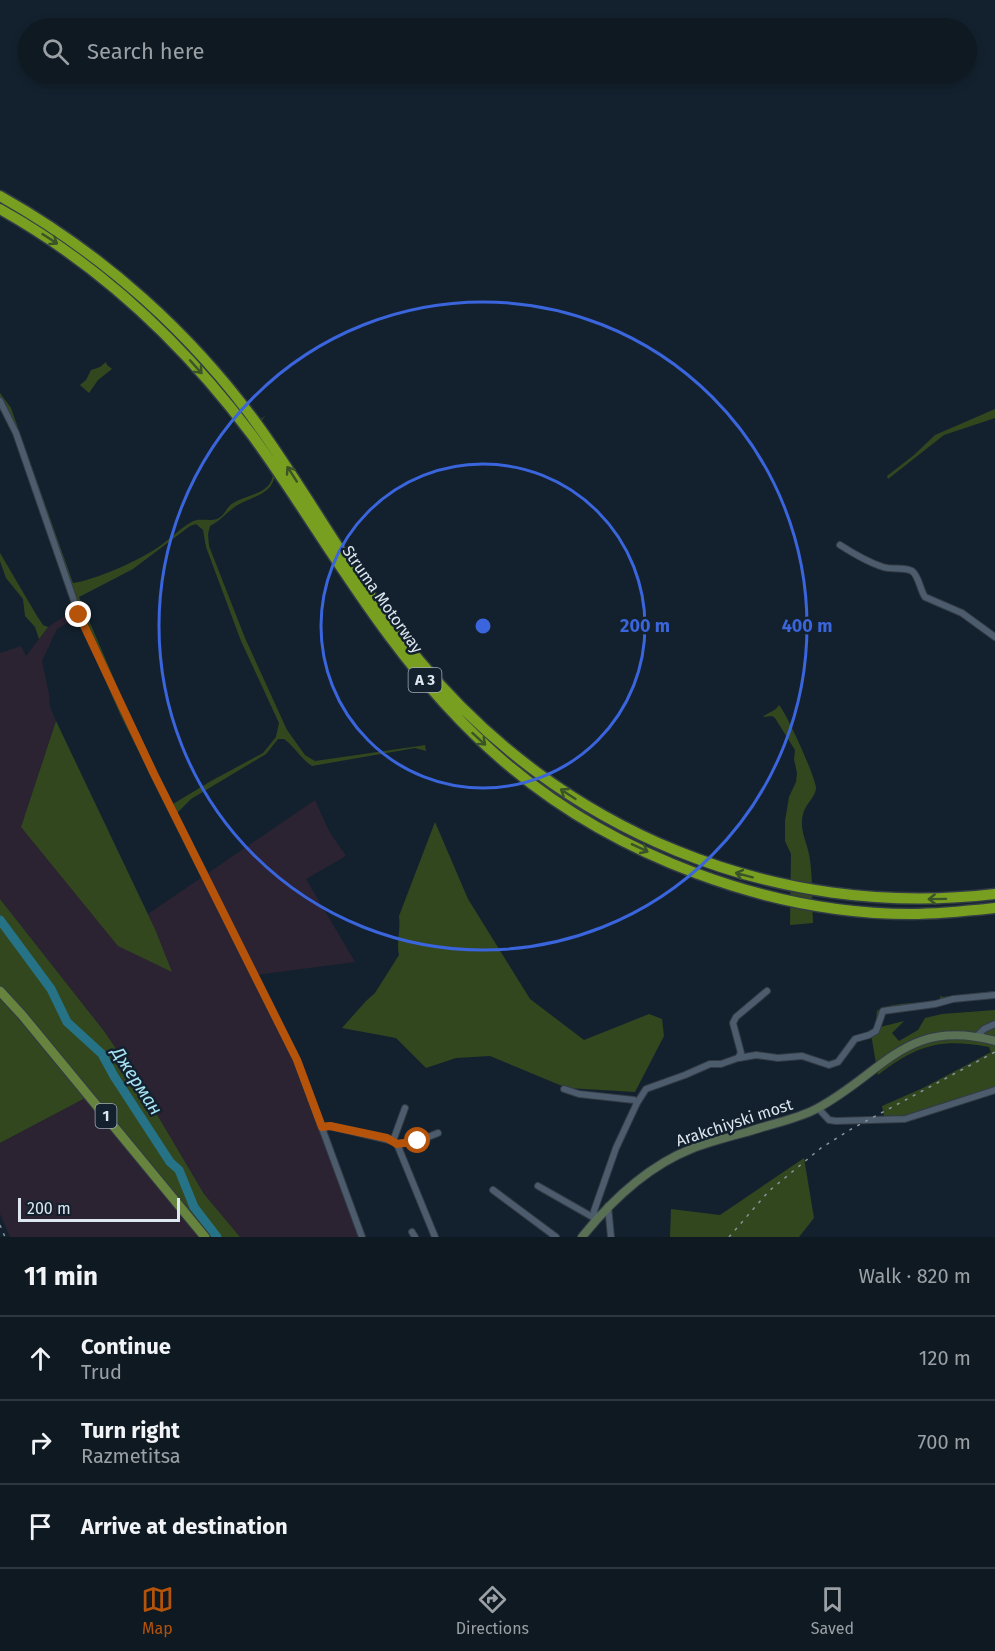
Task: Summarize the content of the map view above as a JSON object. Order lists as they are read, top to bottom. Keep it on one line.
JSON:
{"streets":{"highway":["Struma Motorway","A 3"],"main road":["1","Arakchiyski most"]},"water":["Джерман"],"scale_bar":"200 m","page":{"search":"Search here","scale":"200 m","heading":["11 min","Walk · 820 m"],"list":[["Continue","Trud","120 m"],["Turn right","Razmetitsa","700 m"],"Arrive at destination"],"nav":["Map","Directions","Saved"]},"rings":["200 m","400 m"]}
